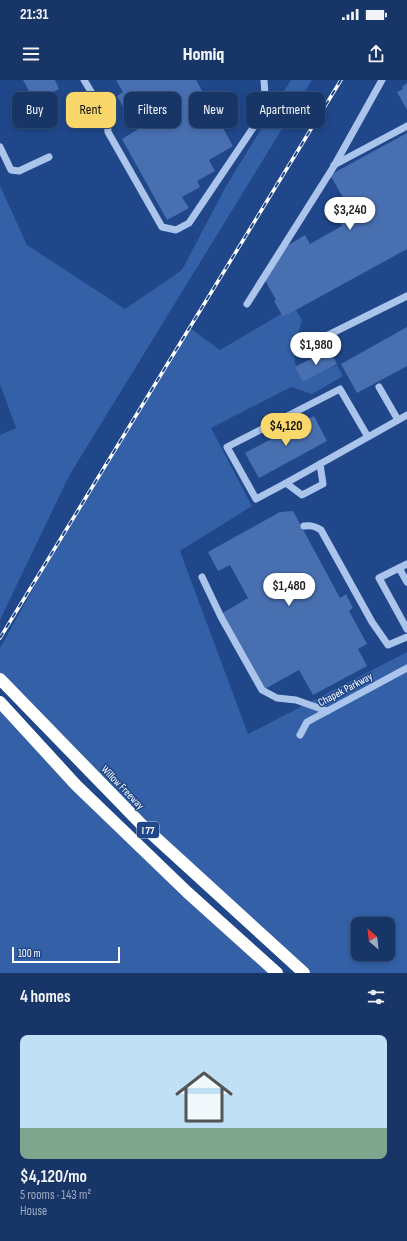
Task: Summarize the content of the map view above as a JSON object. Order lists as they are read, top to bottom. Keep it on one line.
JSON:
{"streets":{"highway":["Willow Freeway","I 77"],"street":["Chapek Parkway"]},"scale_bar":"100 m","north":"top left","page":{"status":"21:31","header":"Homiq","chip":["Buy","Rent","Filters","New","Apartment"],"price":["$3,240","$1,980","$4,120","$1,480"],"scale":"100 m","heading":"4 homes","list":[{"name":"$4,120/mo","note":"5 rooms · 143 m² · House"}]}}
